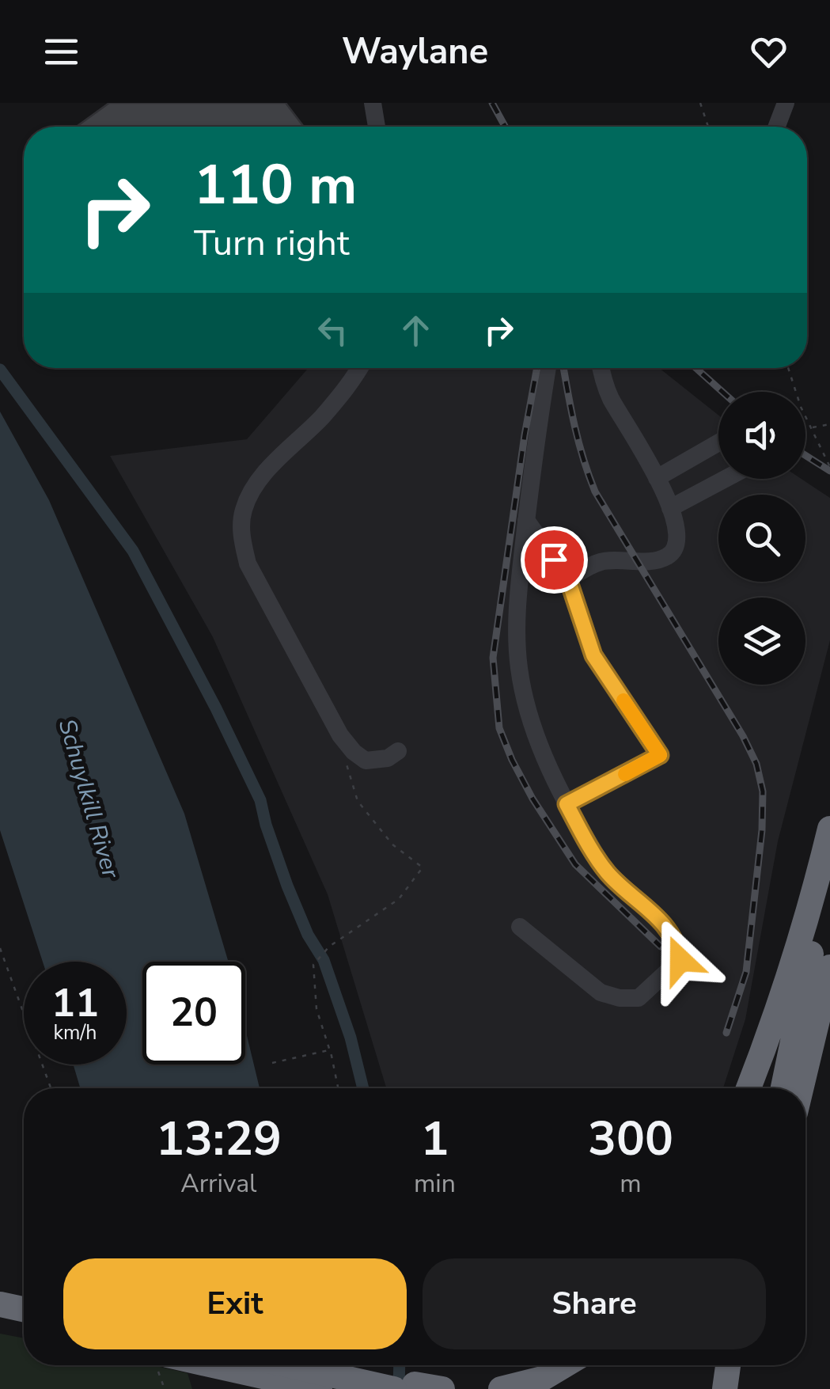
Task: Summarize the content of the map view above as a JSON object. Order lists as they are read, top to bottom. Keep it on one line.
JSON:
{"water":["Schuylkill River"],"page":{"header":"Waylane","turn":["110 m","Turn right"],"speed":"11 km/h","limit":"20","eta":["13:29","Arrival","1","min","300","m"],"buttons":["Exit","Share"]}}
